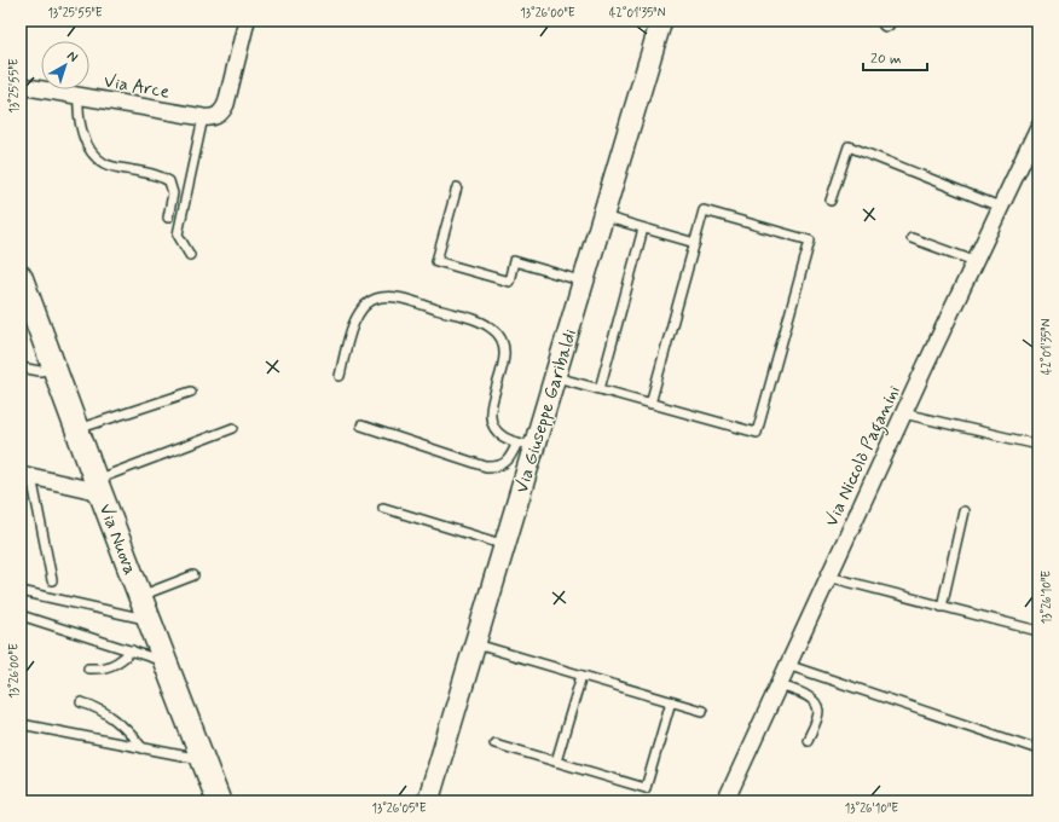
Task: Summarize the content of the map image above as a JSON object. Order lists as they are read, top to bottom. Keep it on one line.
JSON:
{"streets":{"main road":["Via Nuova"],"street":["Via Arce","Via Giuseppe Garibaldi","Via Niccolò Paganini"]},"scale_bar":"20 m","north":"top right","coordinates":["13°25'55\"E","13°26'00\"E","42°01'35\"N","13°26'10\"E","13°26'05\"E"]}
